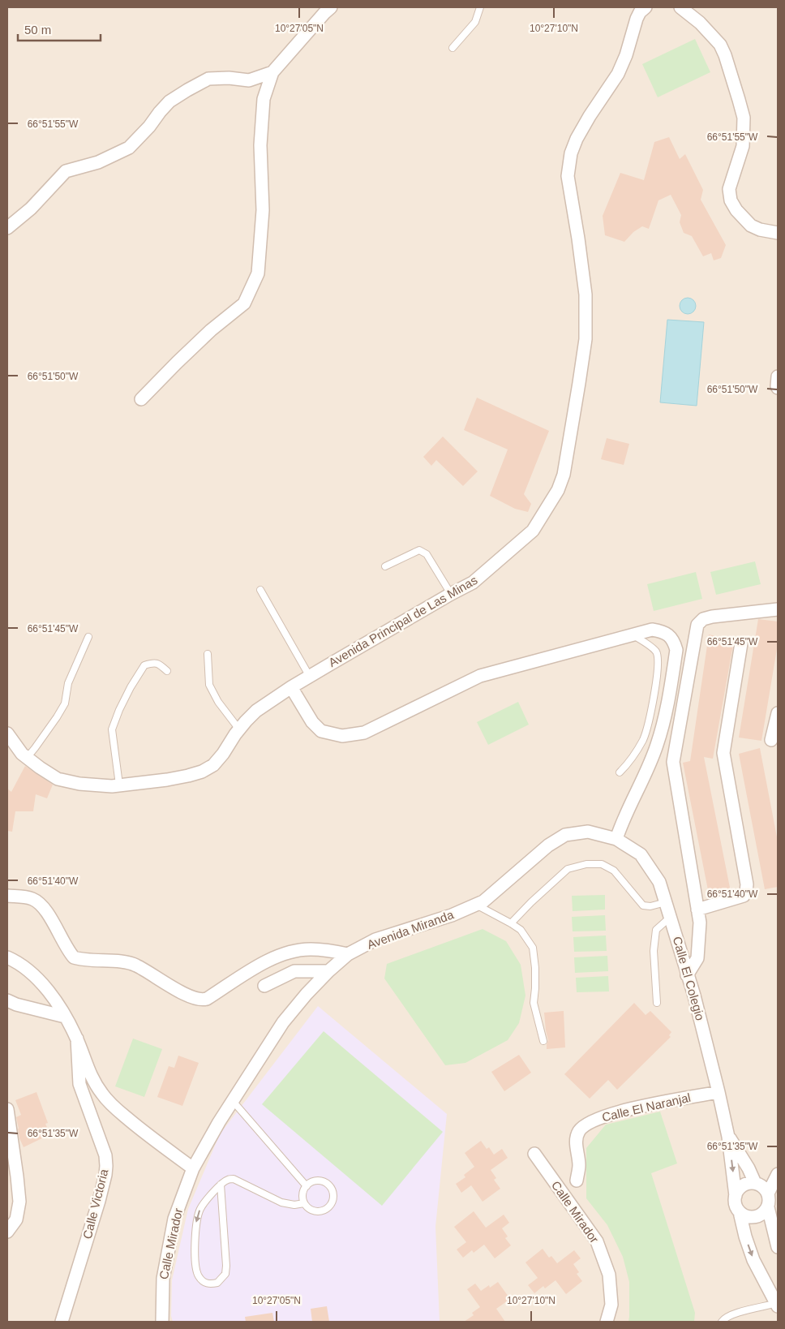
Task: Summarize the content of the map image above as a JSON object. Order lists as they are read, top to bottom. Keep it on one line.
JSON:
{"streets":{"street":["Avenida Principal de Las Minas","Avenida Miranda","Calle El Colegio","Calle El Naranjal","Calle Victoria","Calle Mirador"]},"crossings":[["Avenida Miranda","Calle El Colegio"],["Avenida Miranda","Calle Mirador"],["Calle El Colegio","Calle El Naranjal"]],"scale_bar":"50 m","coordinates":["10°27'05\"N","10°27'10\"N","66°51'55\"W","66°51'50\"W","66°51'45\"W","66°51'40\"W","66°51'35\"W"]}
